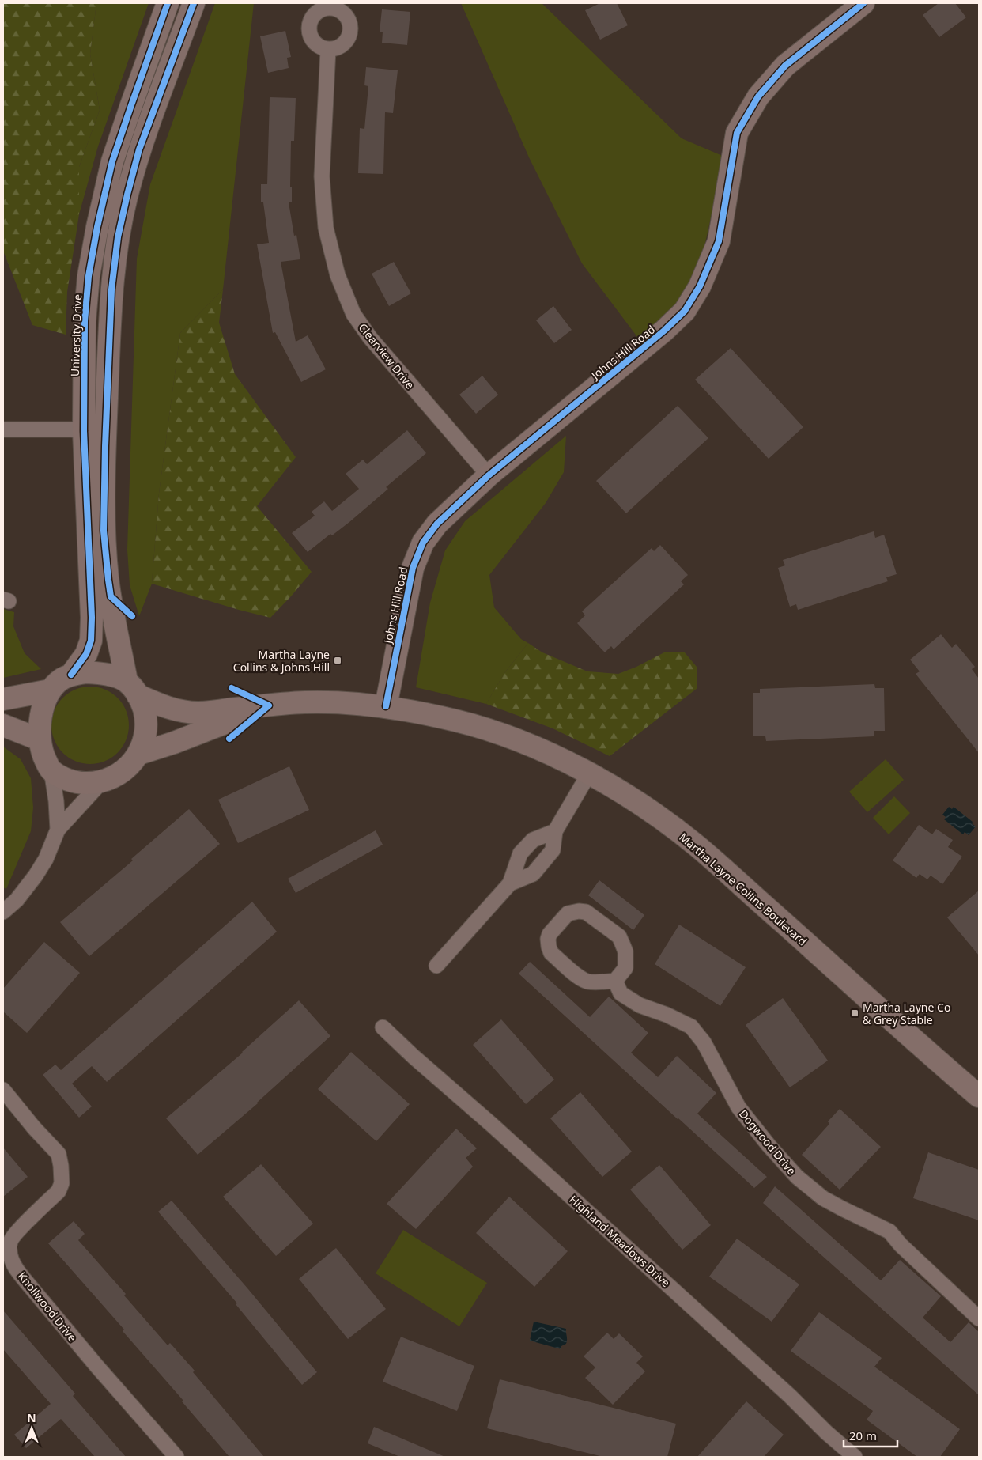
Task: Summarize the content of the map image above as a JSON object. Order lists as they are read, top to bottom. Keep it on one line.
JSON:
{"streets":{"street":["University Drive","Johns Hill Road","Clearview Drive","Martha Layne Collins Boulevard","Dogwood Drive","Highland Meadows Drive","Knollwood Drive"]},"crossings":[["Johns Hill Road","Clearview Drive"],["Johns Hill Road","Martha Layne Collins Boulevard"]],"places":{"transit":["Martha Layne Collins & Johns Hill","Martha Layne Co & Grey Stable"]},"scale_bar":"20 m","north":"top"}
